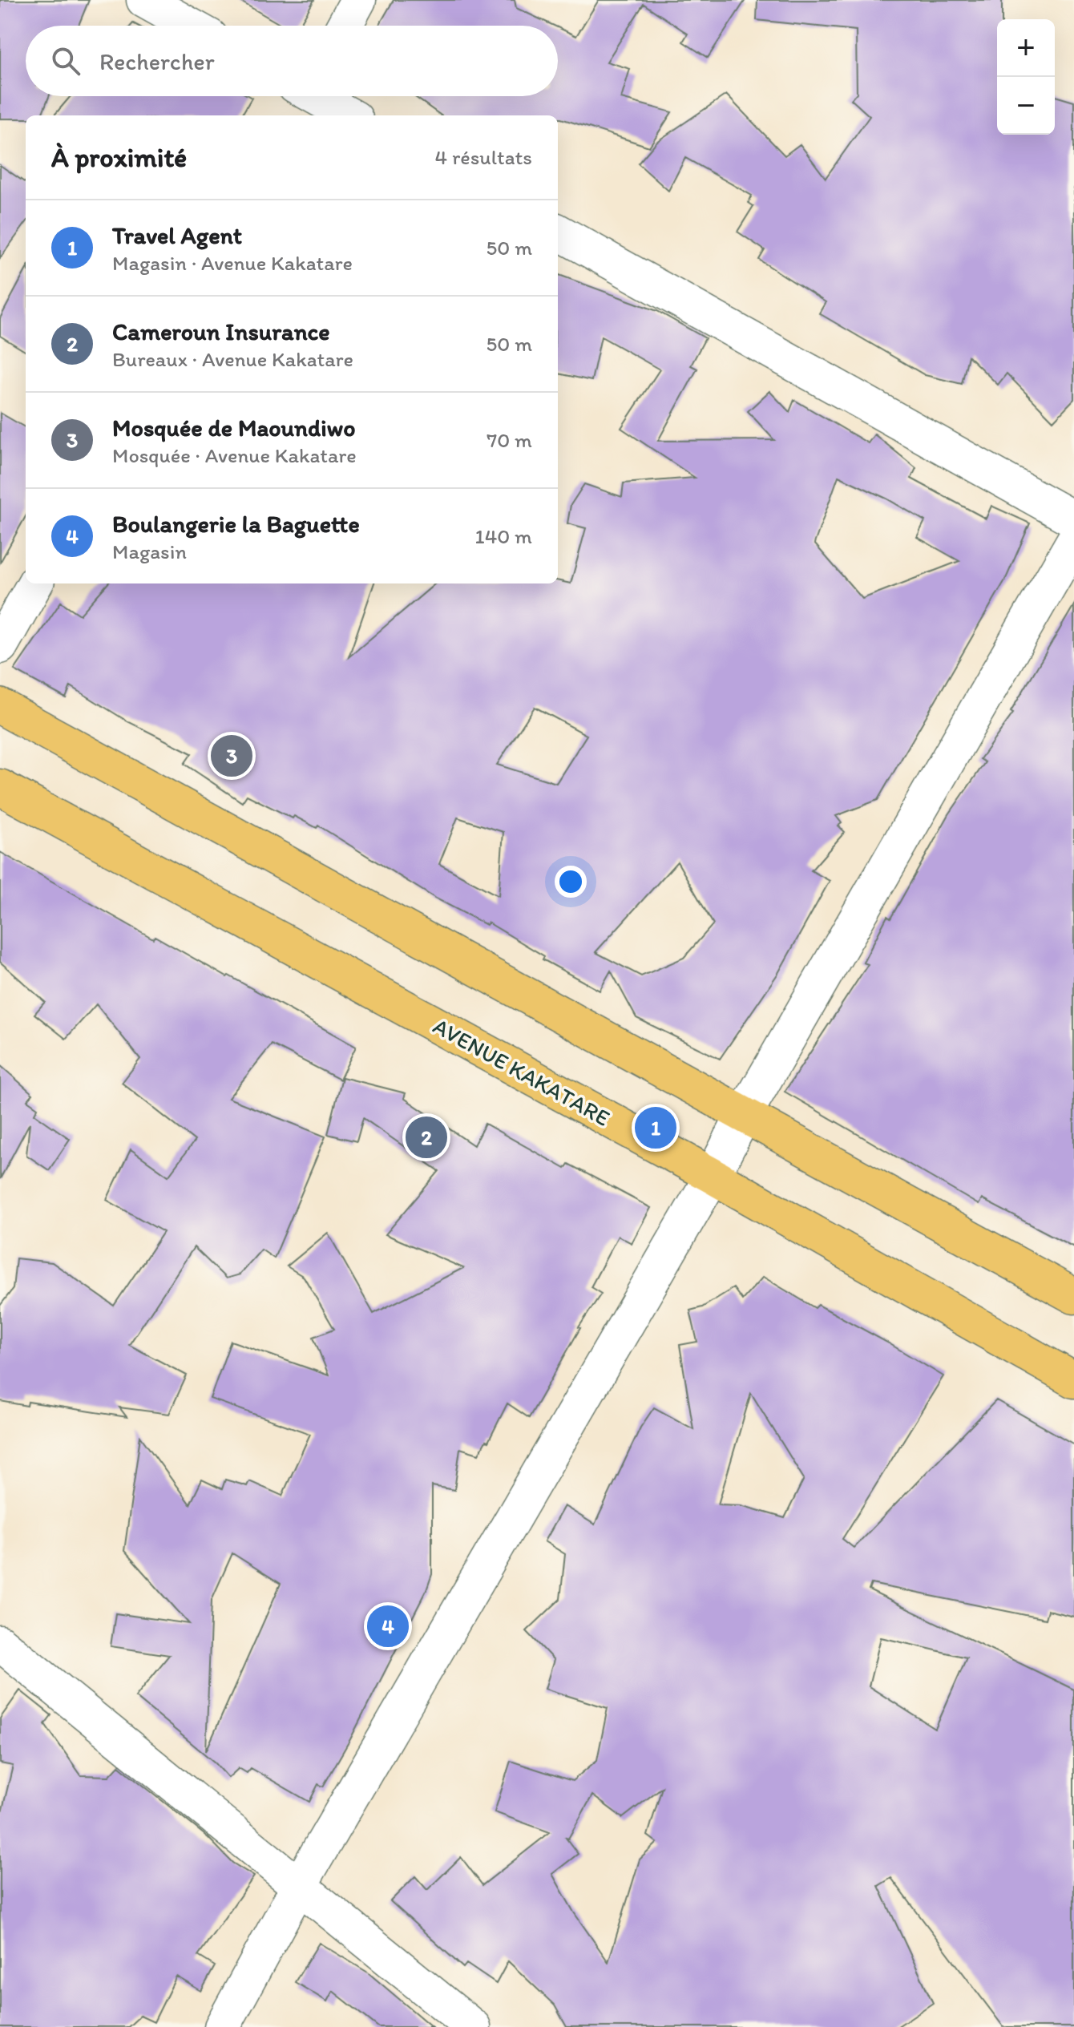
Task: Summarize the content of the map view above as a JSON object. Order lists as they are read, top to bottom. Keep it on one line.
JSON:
{"streets":{"main road":["AVENUE KAKATARE"]},"page":{"map_buttons":["+","−"],"search":"Rechercher","heading":["À proximité","4 résultats"],"list":[{"mark":"1","name":"Travel Agent","note":"Magasin · Avenue Kakatare","value":"50 m"},{"mark":"2","name":"Cameroun Insurance","note":"Bureaux · Avenue Kakatare","value":"50 m"},{"mark":"3","name":"Mosquée de Maoundiwo","note":"Mosquée · Avenue Kakatare","value":"70 m"},{"mark":"4","name":"Boulangerie la Baguette","note":"Magasin","value":"140 m"}],"pins":["3","1","2","4"]}}
